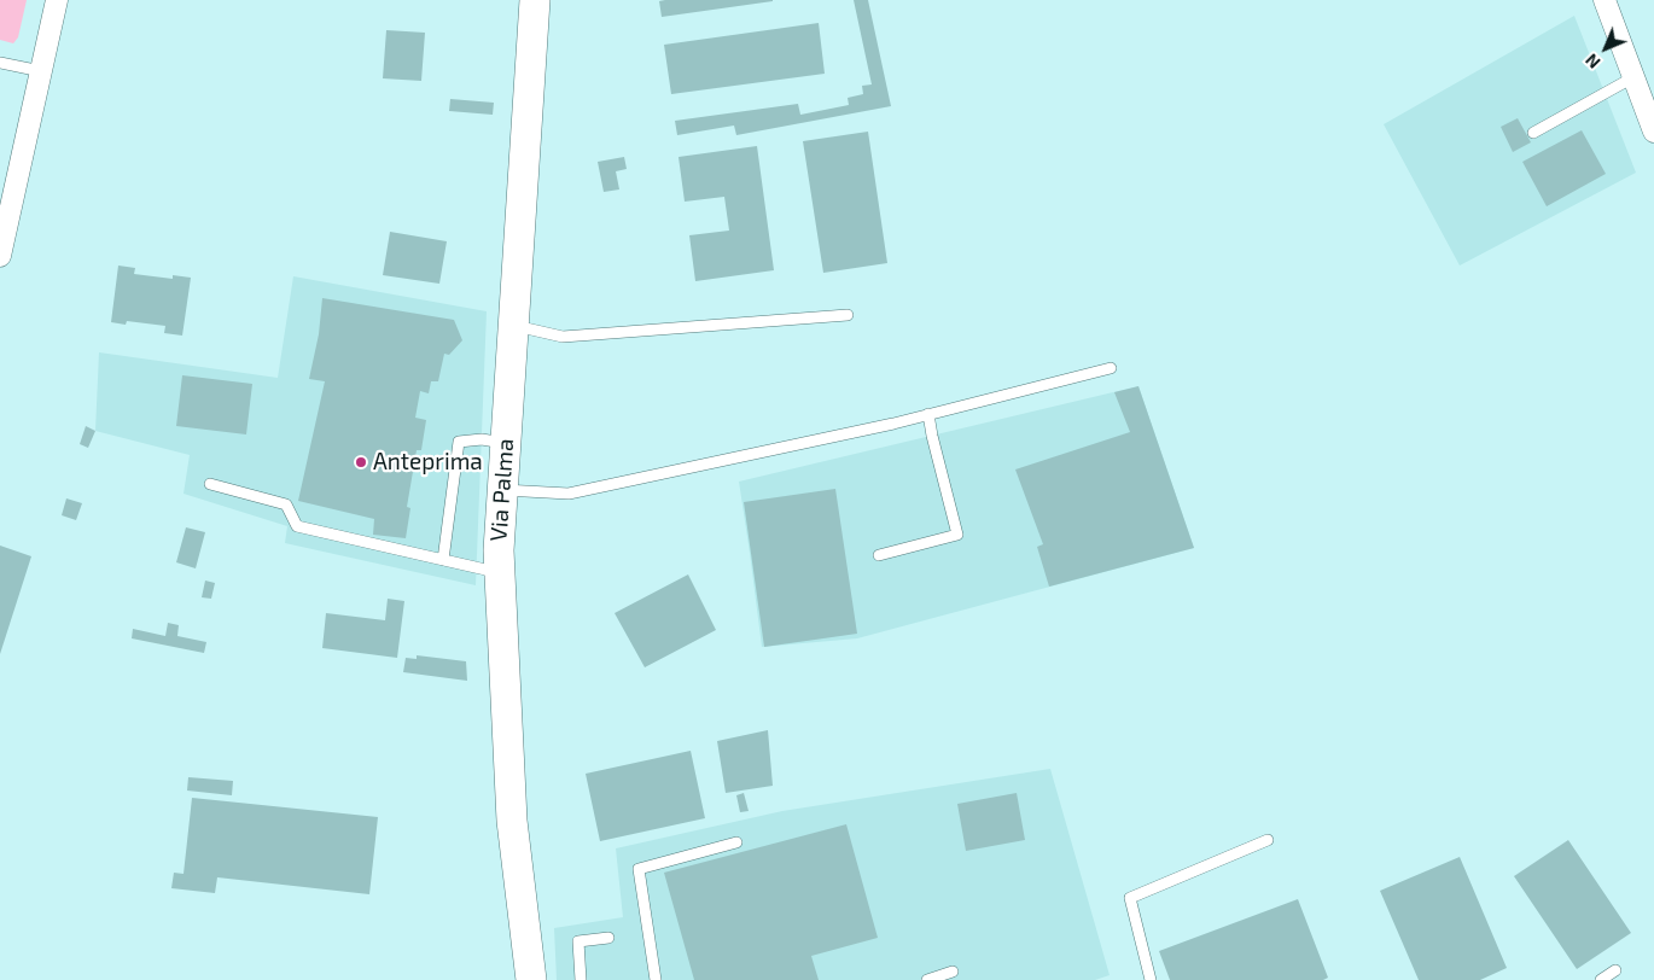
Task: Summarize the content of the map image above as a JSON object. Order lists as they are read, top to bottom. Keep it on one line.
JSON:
{"streets":{"main road":["Via Palma"]},"places":["Anteprima"],"north":"bottom left"}
